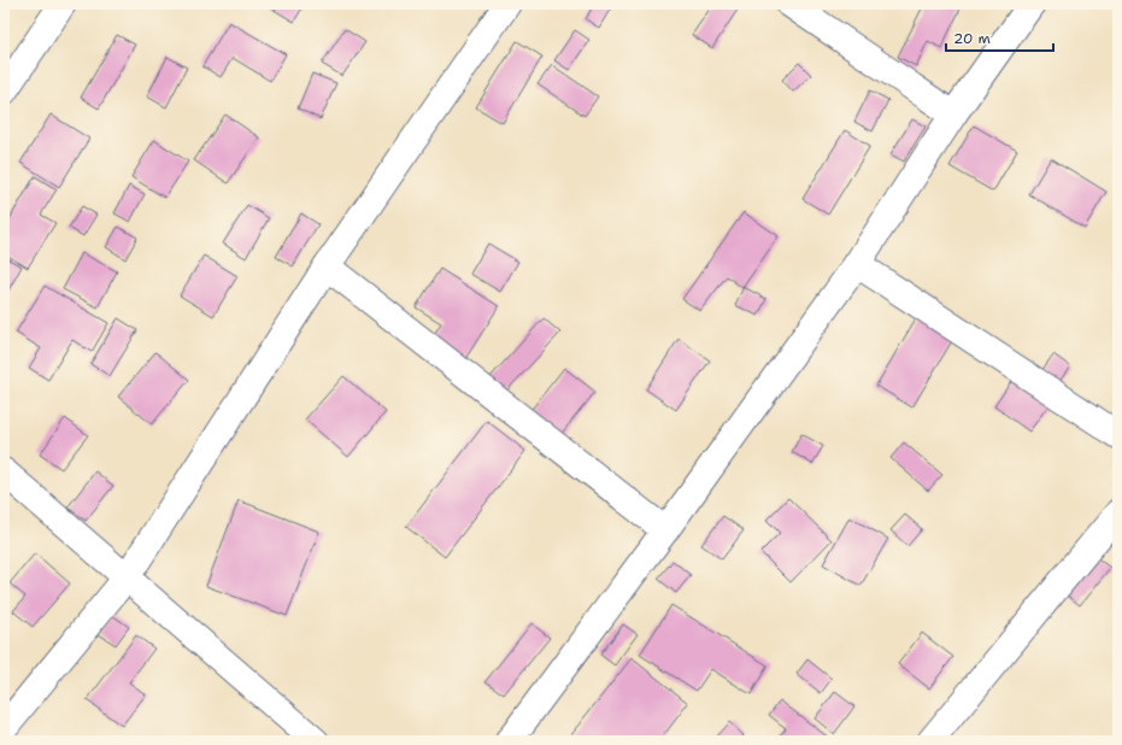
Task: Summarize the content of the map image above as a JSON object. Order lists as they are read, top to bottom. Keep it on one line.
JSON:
{"scale_bar":"20 m"}
